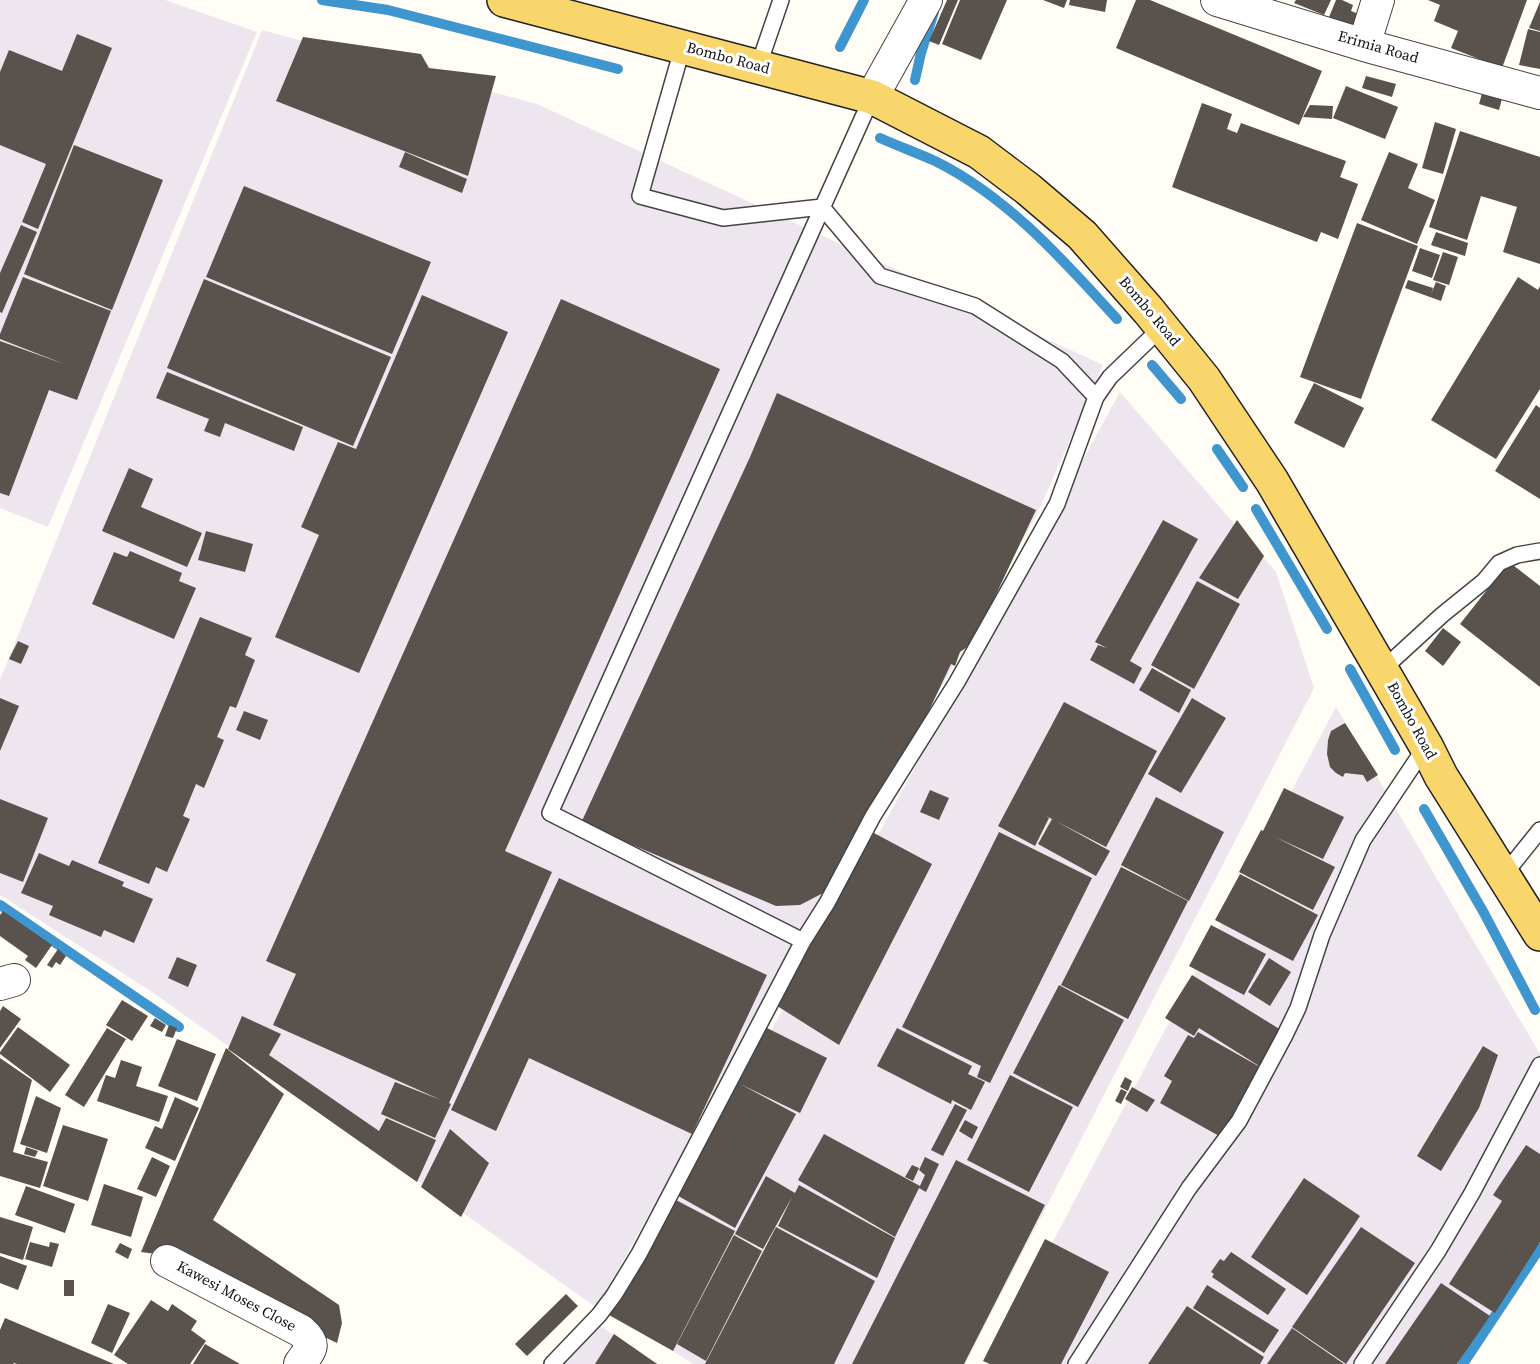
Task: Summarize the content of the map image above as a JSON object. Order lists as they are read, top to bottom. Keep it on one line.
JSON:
{"streets":{"main road":["Bombo Road"],"street":["Erimia Road","Kawesi Moses Close"]}}
